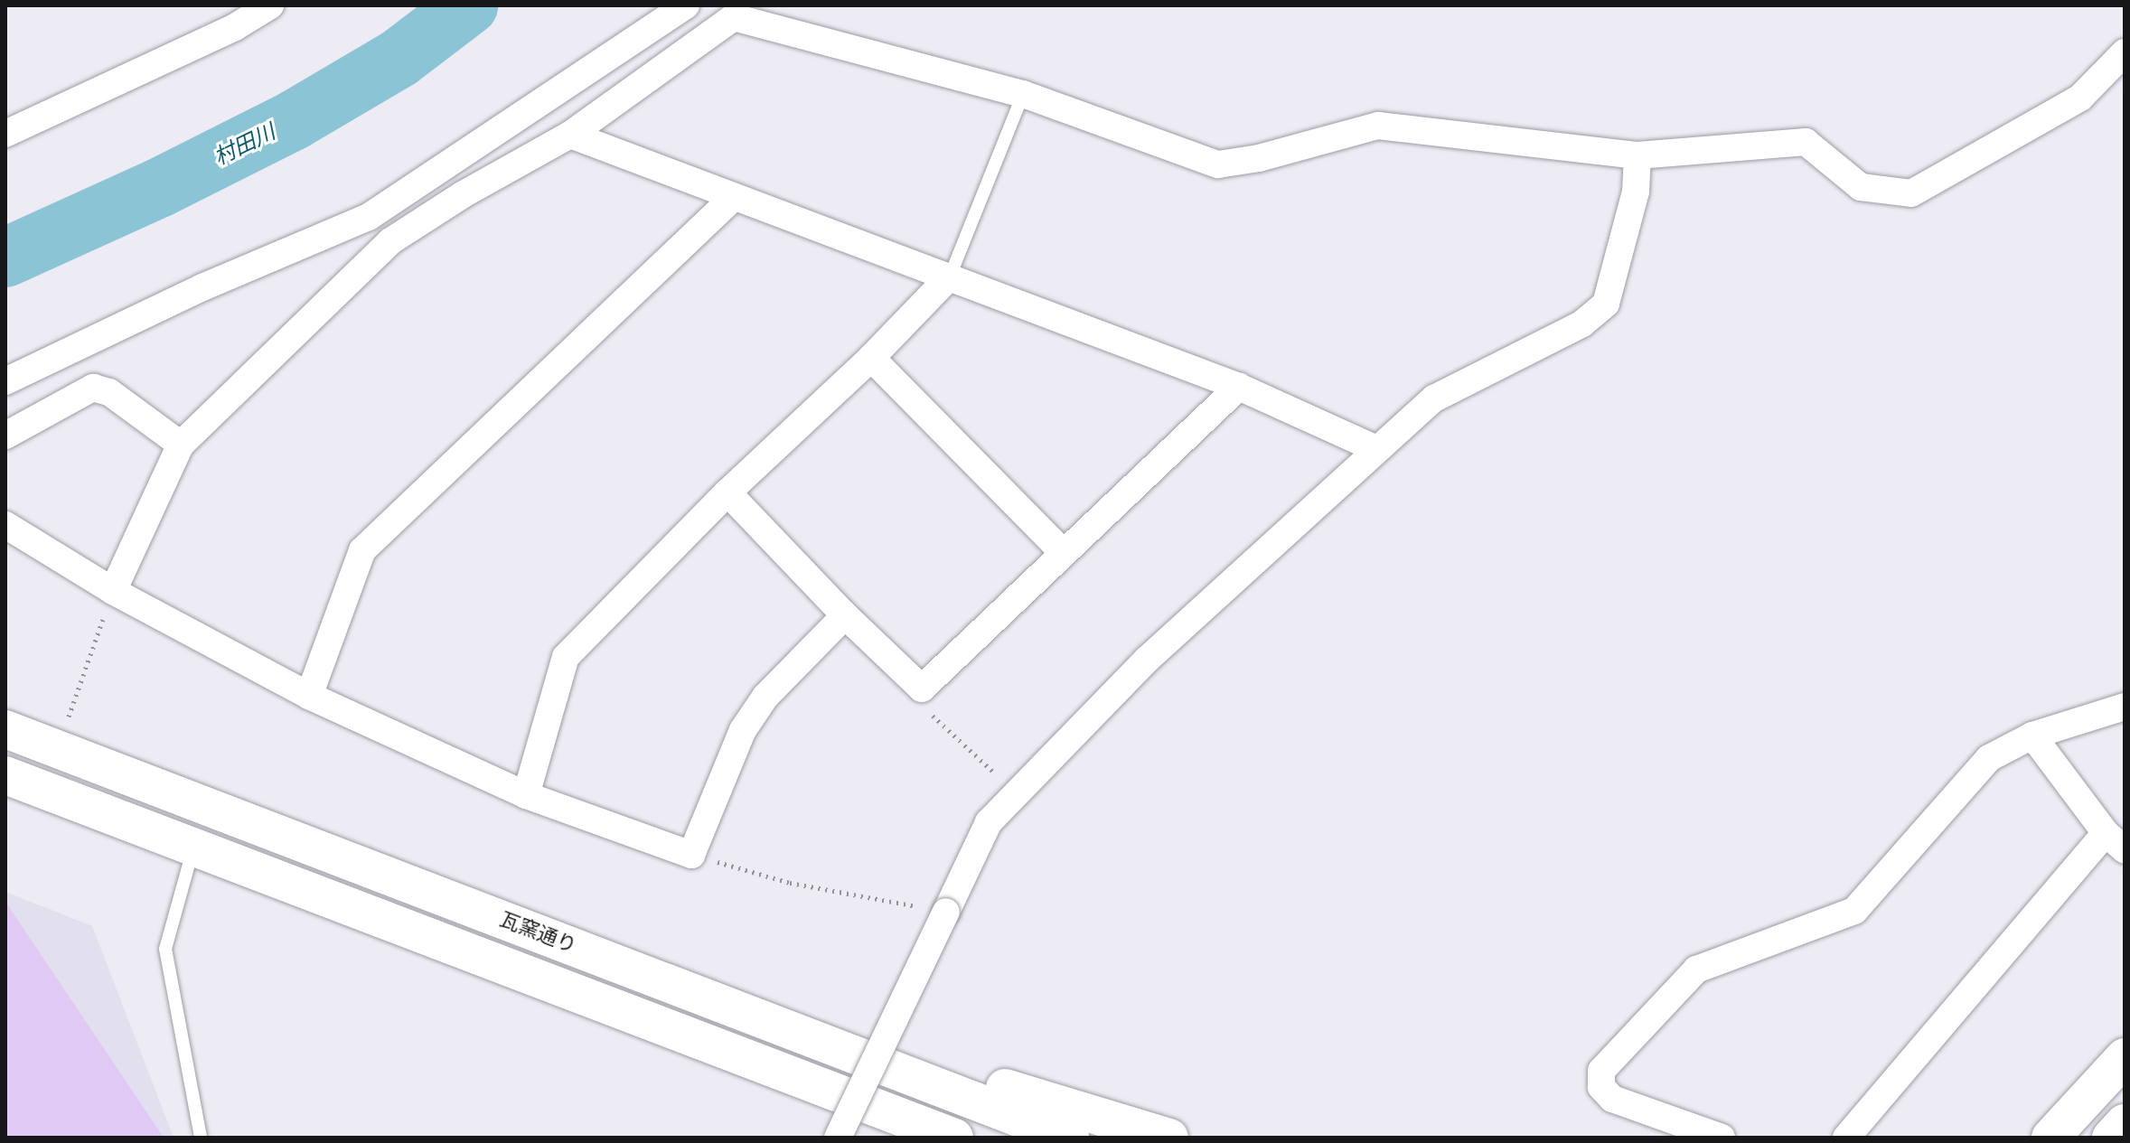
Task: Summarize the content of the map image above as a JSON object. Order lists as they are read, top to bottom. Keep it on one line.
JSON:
{"streets":{"street":["瓦窯通り"]},"water":["村田川"]}
